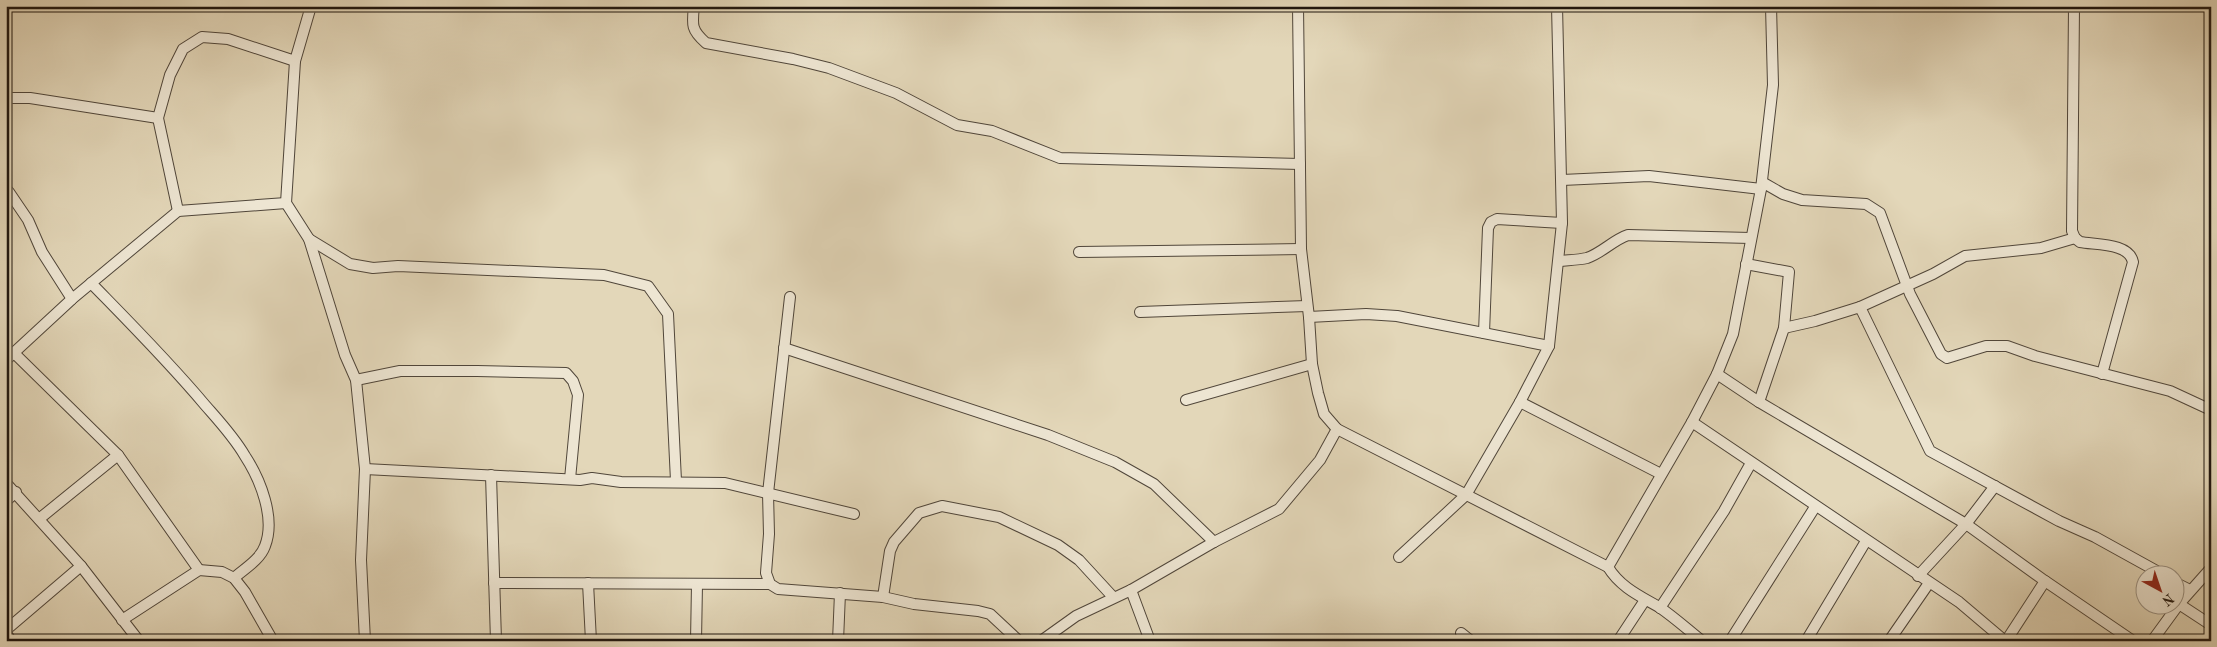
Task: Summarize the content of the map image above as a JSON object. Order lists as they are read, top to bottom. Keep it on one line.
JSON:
{"north":"bottom right"}
